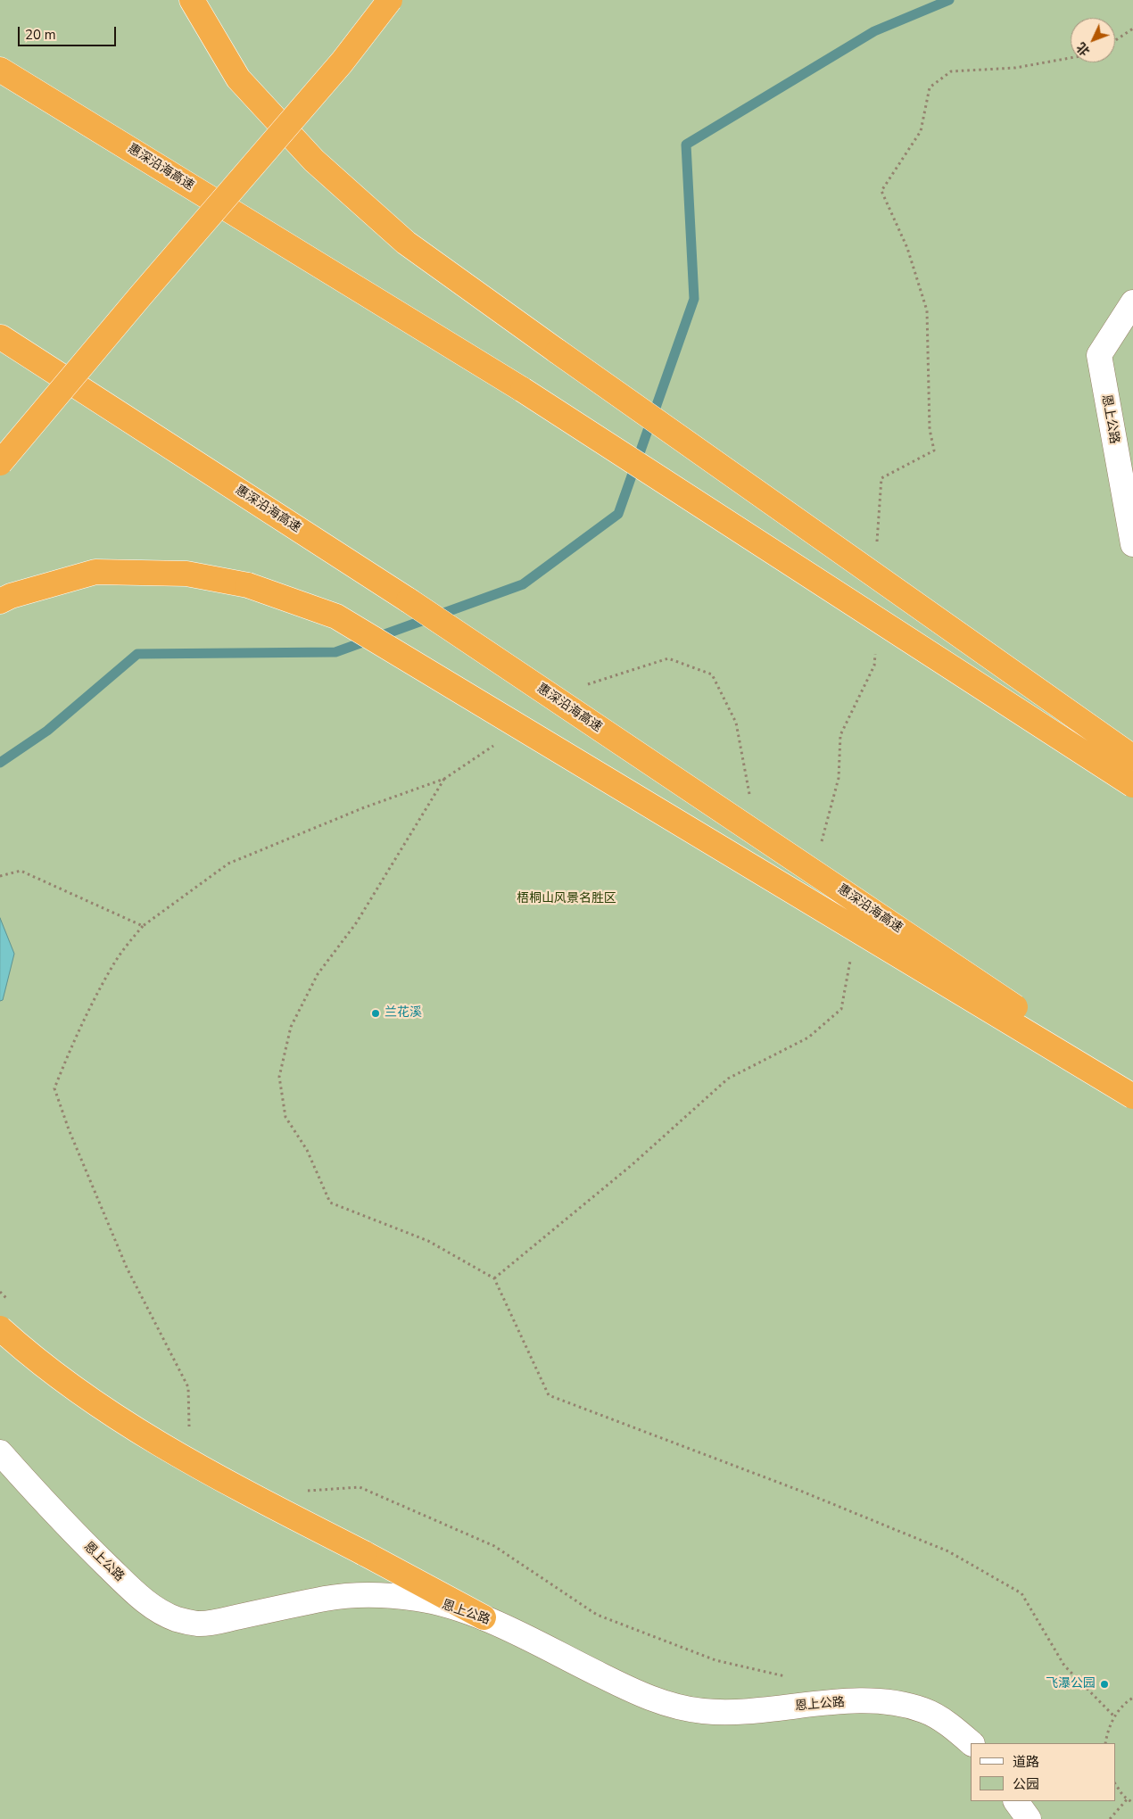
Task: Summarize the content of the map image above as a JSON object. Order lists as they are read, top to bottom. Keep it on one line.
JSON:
{"streets":{"highway":["惠深沿海高速"],"street":["恩上公路"]},"parks":["梧桐山风景名胜区"],"places":["兰花溪","飞瀑公园"],"legend":["道路","公园"],"scale_bar":"20 m","north":"bottom left"}
